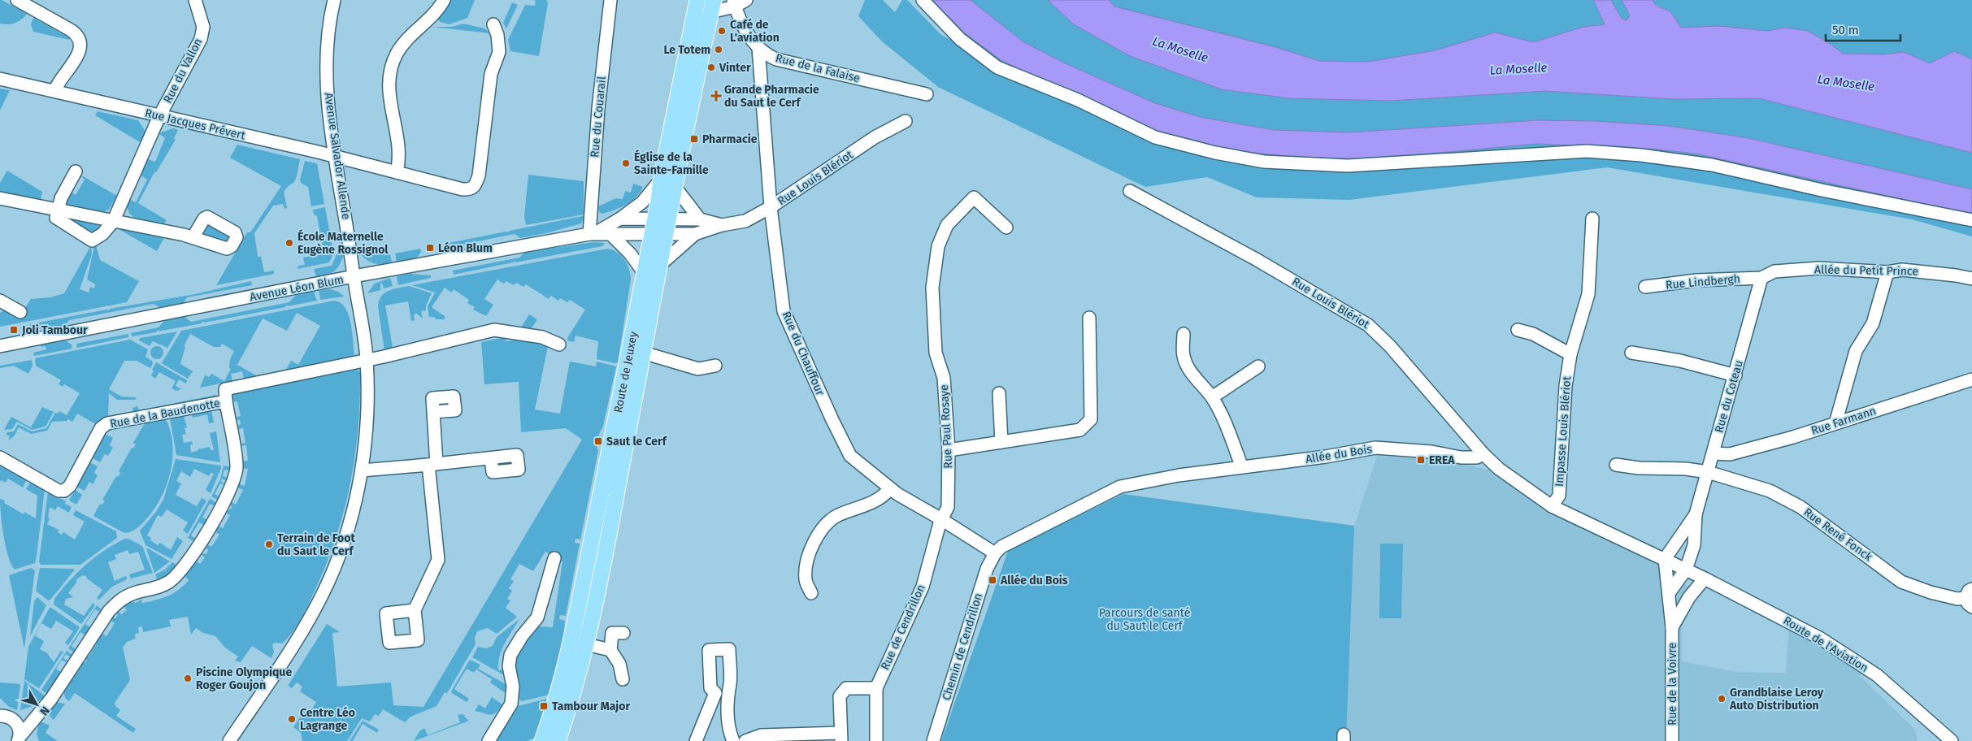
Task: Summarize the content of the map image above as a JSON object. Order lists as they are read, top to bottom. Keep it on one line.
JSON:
{"streets":{"main road":["Route de Jeuxey"],"street":["Rue de la Falaise","Rue du Vallon","Rue du Couarail","Rue Jacques Prévert","Avenue Salvador Allende","Rue Louis Blériot","Allée du Petit Prince","Rue Lindbergh","Avenue Léon Blum","Rue du Chauffour","Rue du Coteau","Rue de la Baudenotte","Rue Farmann","Rue Paul Rosaye","Impasse Louis Blériot","Allée du Bois","Rue René Fonck","Rue de Cendrillon","Route de l'Aviation","Chemin de Cendrillon","Rue de la Voivre"]},"crossings":[["Rue de la Falaise","Rue du Chauffour"],["Rue du Vallon","Rue Jacques Prévert"],["Rue du Couarail","Avenue Léon Blum"],["Rue Jacques Prévert","Avenue Salvador Allende"],["Avenue Salvador Allende","Avenue Léon Blum"],["Rue Louis Blériot","Avenue Léon Blum"],["Rue Louis Blériot","Rue du Chauffour"],["Rue Louis Blériot","Route de Jeuxey"],["Rue Louis Blériot","Rue du Coteau"],["Rue Louis Blériot","Impasse Louis Blériot"],["Rue Louis Blériot","Allée du Bois"],["Rue Louis Blériot","Route de l'Aviation"],["Rue Louis Blériot","Rue de la Voivre"],["Allée du Petit Prince","Rue Lindbergh"],["Allée du Petit Prince","Rue du Coteau"],["Rue Lindbergh","Rue du Coteau"],["Avenue Léon Blum","Route de Jeuxey"],["Rue du Chauffour","Rue Paul Rosaye"],["Rue du Chauffour","Allée du Bois"],["Rue du Chauffour","Rue de Cendrillon"],["Rue du Chauffour","Chemin de Cendrillon"],["Rue du Coteau","Rue Farmann"],["Rue du Coteau","Rue René Fonck"],["Rue du Coteau","Route de l'Aviation"],["Rue du Coteau","Rue de la Voivre"],["Rue Paul Rosaye","Rue de Cendrillon"],["Allée du Bois","Chemin de Cendrillon"],["Route de l'Aviation","Rue de la Voivre"]],"water":["La Moselle"],"parks":["Parcours de santé du Saut le Cerf"],"places":{"other":["Café de L'aviation","Le Totem","Vinter","Église de la Sainte-Famille","École Maternelle Eugène Rossignol","Terrain de Foot du Saut le Cerf","Piscine Olympique Roger Goujon","Grandblaise Leroy Auto Distribution","Centre Léo Lagrange"],"health":["Grande Pharmacie du Saut le Cerf"],"transit":["Pharmacie","Léon Blum","Joli Tambour","Saut le Cerf","EREA","Allée du Bois","Tambour Major"]},"scale_bar":"50 m","north":"bottom right"}
